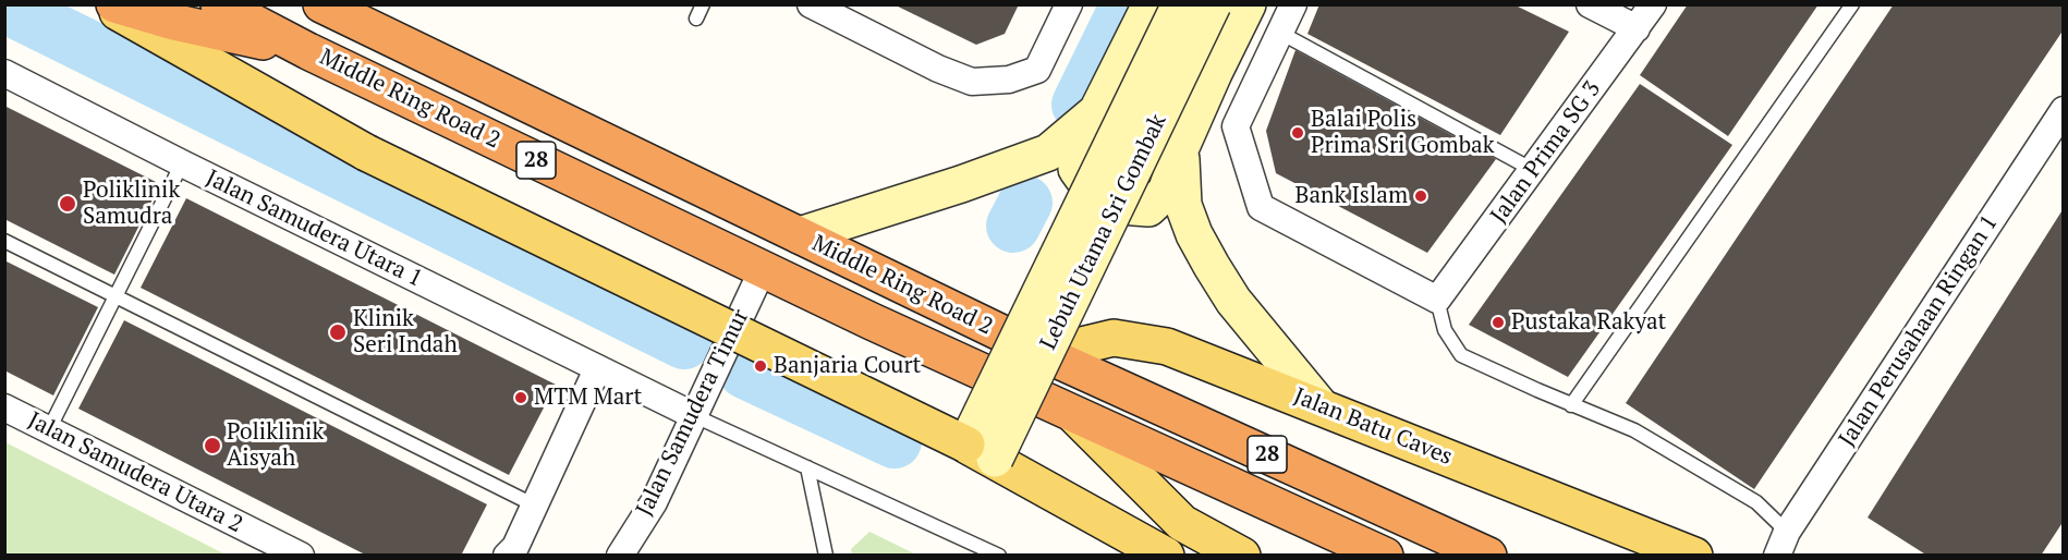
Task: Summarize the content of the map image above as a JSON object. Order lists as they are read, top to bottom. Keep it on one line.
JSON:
{"streets":{"highway":["Middle Ring Road 2","28"],"main road":["Jalan Batu Caves"],"street":["Jalan Prima SG 3","Jalan Samudera Utara 1","Lebuh Utama Sri Gombak","Jalan Perusahaan Ringan 1","Jalan Samudera Timur","Jalan Samudera Utara 2"]},"crossings":[["Middle Ring Road 2","Jalan Samudera Timur"],["Middle Ring Road 2","Jalan Batu Caves"],["Jalan Samudera Utara 1","Jalan Samudera Timur"],["Lebuh Utama Sri Gombak","Jalan Batu Caves"]],"places":["Balai Polis Prima Sri Gombak","Bank Islam","Poliklinik Samudra","Pustaka Rakyat","Klinik Seri Indah","Banjaria Court","MTM Mart","Poliklinik Aisyah"]}
